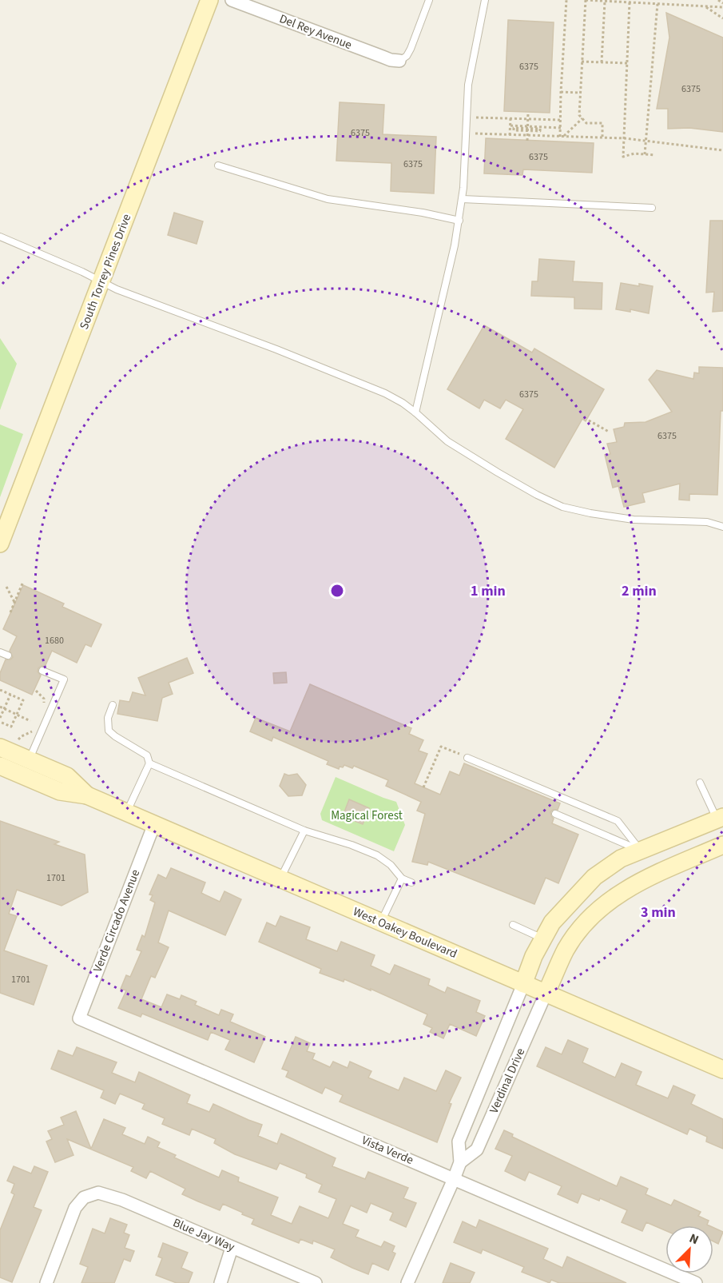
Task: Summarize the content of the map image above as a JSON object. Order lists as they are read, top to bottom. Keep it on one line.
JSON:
{"streets":{"main road":["South Torrey Pines Drive","West Oakey Boulevard"],"street":["Del Rey Avenue","Verde Circado Avenue","Verdinal Drive","Vista Verde","Blue Jay Way"]},"crossings":[["Verde Circado Avenue","West Oakey Boulevard"],["Verde Circado Avenue","Vista Verde"],["West Oakey Boulevard","Verdinal Drive"],["Verdinal Drive","Vista Verde"]],"parks":["Magical Forest"],"house_numbers":["6375","6375","6375","6375","6375","6375","6375","1680","1701","1701"],"north":"top right","rings":["1 min","2 min","3 min"]}
